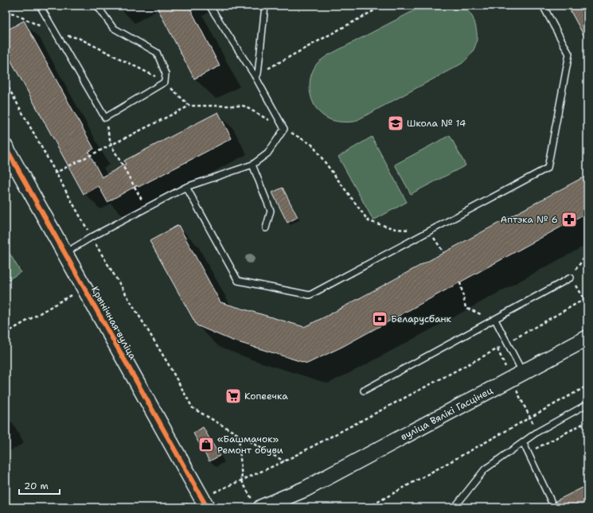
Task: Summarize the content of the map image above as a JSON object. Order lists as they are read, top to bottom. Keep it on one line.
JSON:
{"streets":{"street":["Крынічная вуліца","вуліца Вялікі Гасцінец"]},"places":{"school or university":["Школа № 14"],"pharmacy":["Аптэка № 6"],"bank":["Беларусбанк"],"supermarket":["Копеечка"],"shop":["«Башмачок» Ремонт обуви"]},"scale_bar":"20 m"}
